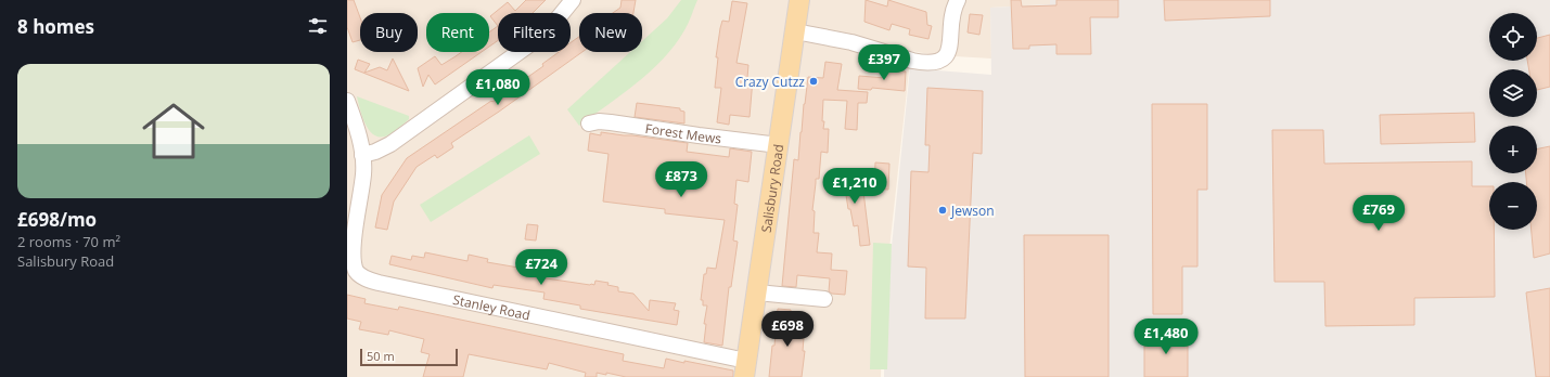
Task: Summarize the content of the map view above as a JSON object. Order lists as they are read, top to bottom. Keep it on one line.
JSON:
{"streets":{"main road":["Salisbury Road"],"street":["Forest Mews","Stanley Road"]},"crossings":[["Forest Mews","Salisbury Road"],["Salisbury Road","Stanley Road"]],"places":["Crazy Cutzz","Jewson"],"scale_bar":"50 m","page":{"heading":"8 homes","map_buttons":["+","−"],"chip":["Buy","Rent","Filters","New"],"price":["£397","£1,080","£873","£1,210","£769","£724","£698","£1,480"],"list":[{"name":"£698/mo","note":"2 rooms · 70 m² · Salisbury Road"}],"scale":"50 m"}}
